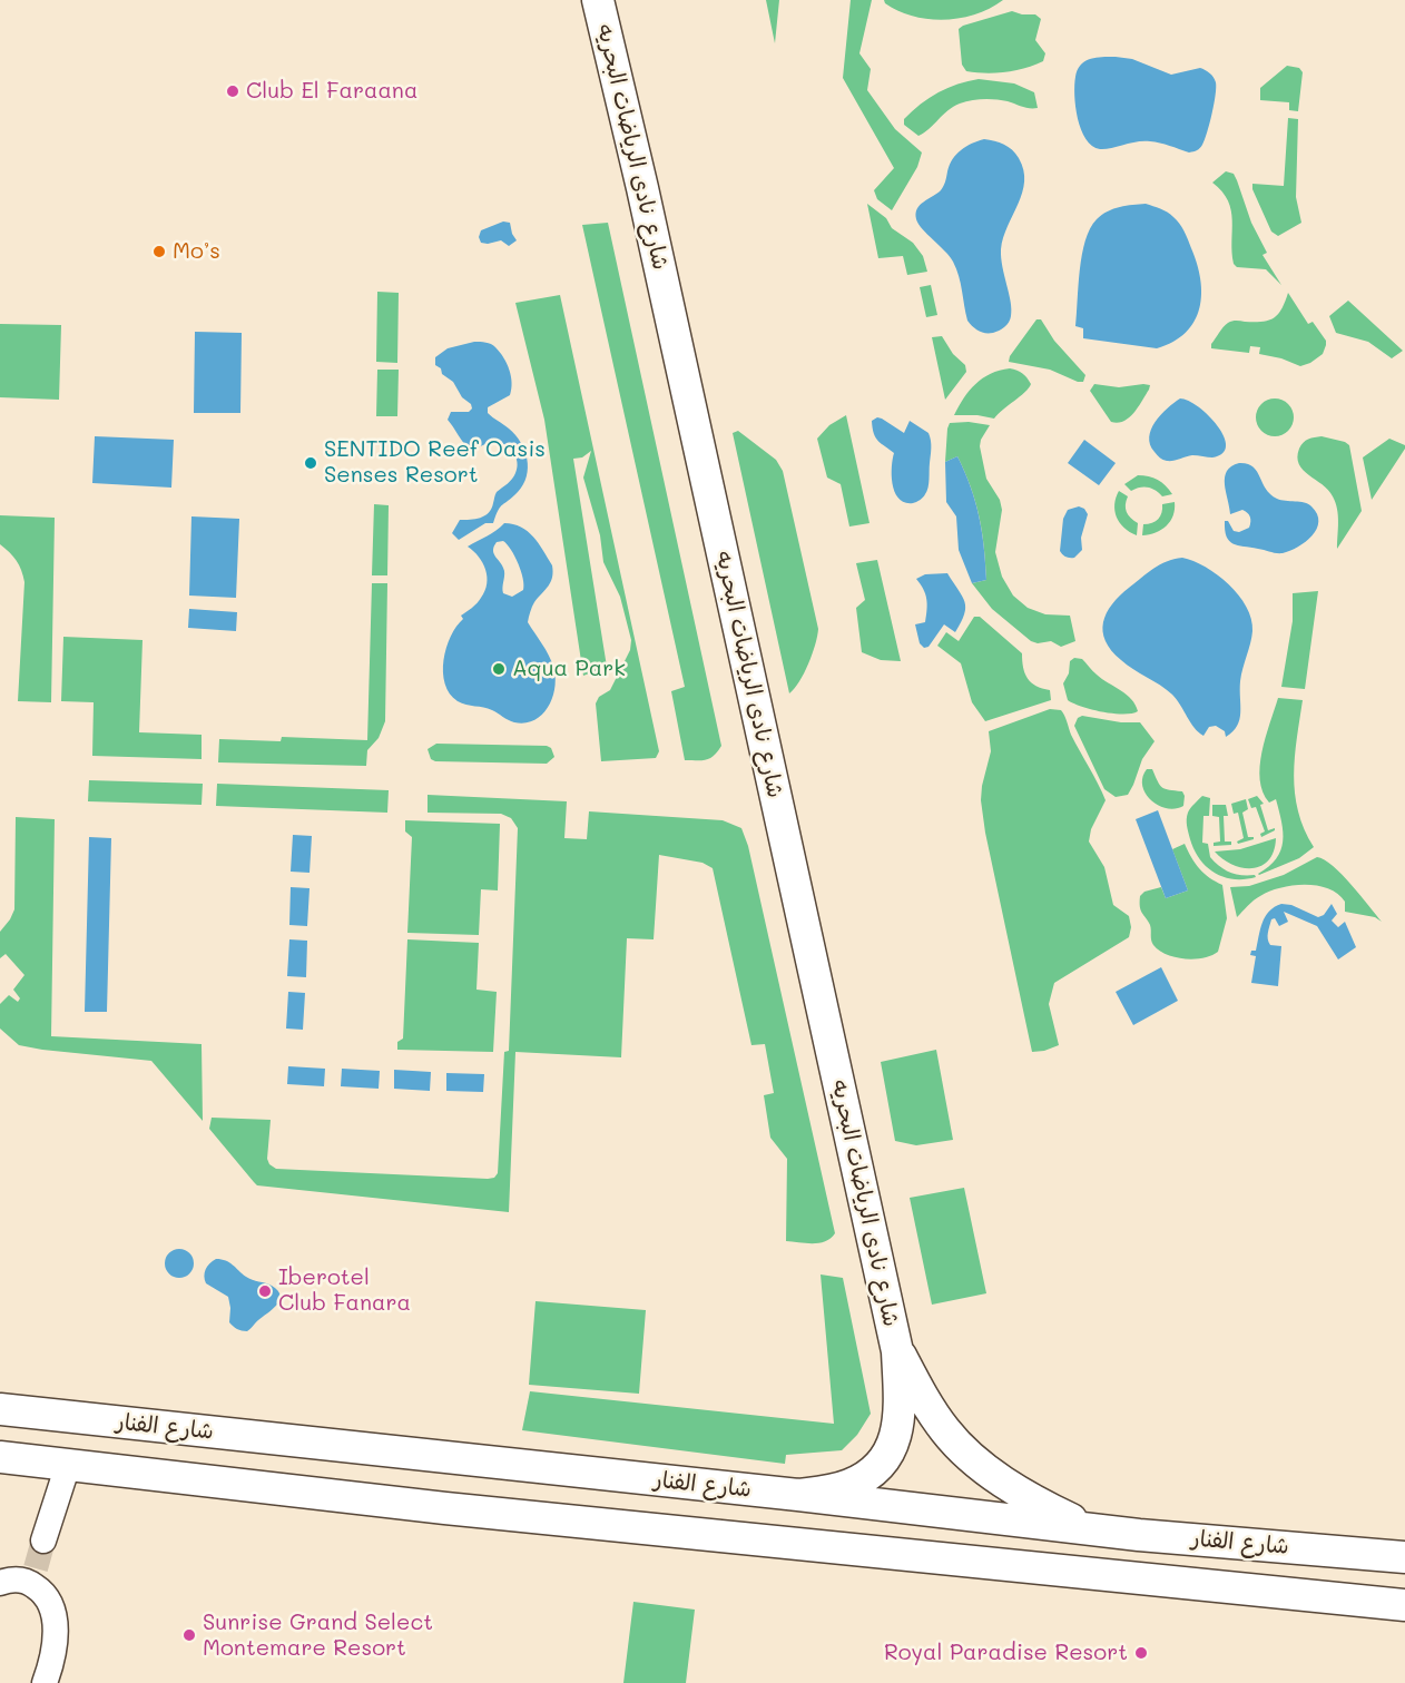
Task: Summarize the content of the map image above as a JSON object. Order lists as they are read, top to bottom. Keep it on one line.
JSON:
{"streets":{"main road":["شارع نادى الرياضات البحريه","شارع الفنار"]},"crossings":[["شارع نادى الرياضات البحريه","شارع الفنار"]],"places":["Club El Faraana","Mo’s","SENTIDO Reef Oasis Senses Resort","Aqua Park","Iberotel Club Fanara","Sunrise Grand Select Montemare Resort","Royal Paradise Resort"]}
